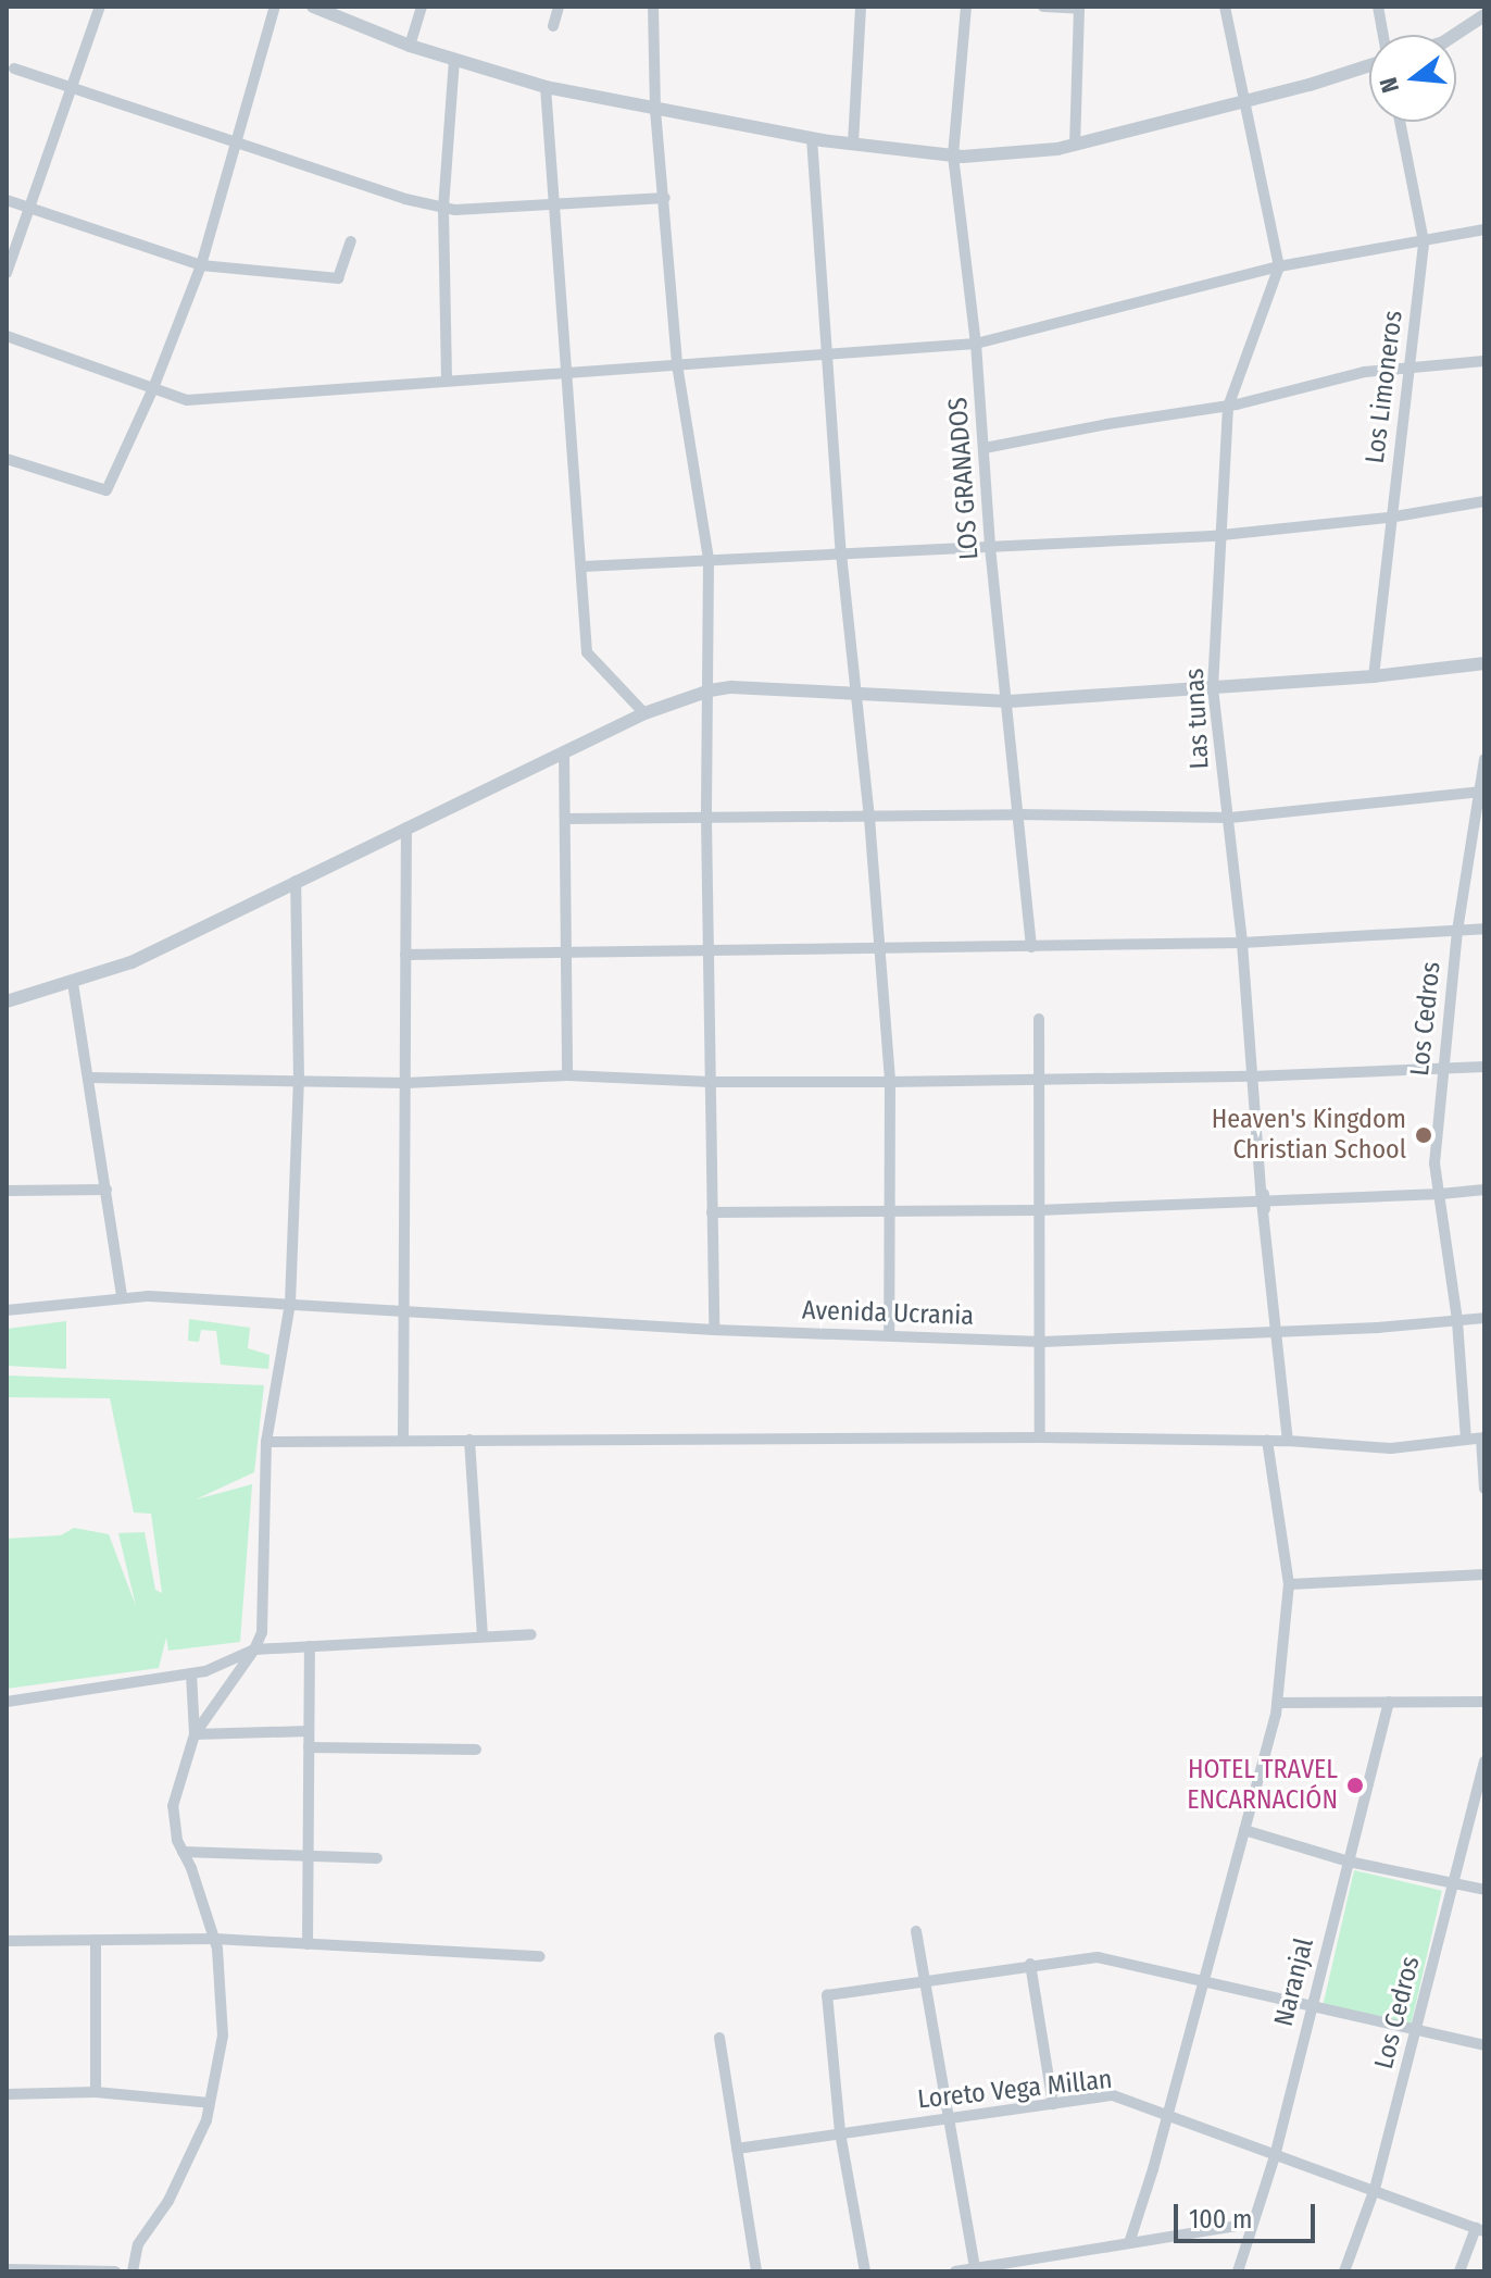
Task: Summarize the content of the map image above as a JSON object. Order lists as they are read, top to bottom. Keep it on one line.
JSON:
{"streets":{"street":["Los Limoneros","LOS GRANADOS","Las tunas","Los Cedros","Avenida Ucrania","Naranjal","Loreto Vega Millan"]},"crossings":[["Las tunas","Avenida Ucrania"],["Los Cedros","Avenida Ucrania"],["Los Cedros","Loreto Vega Millan"],["Naranjal","Loreto Vega Millan"]],"places":["Heaven's Kingdom Christian School","HOTEL TRAVEL ENCARNACIÓN"],"scale_bar":"100 m","north":"left"}
